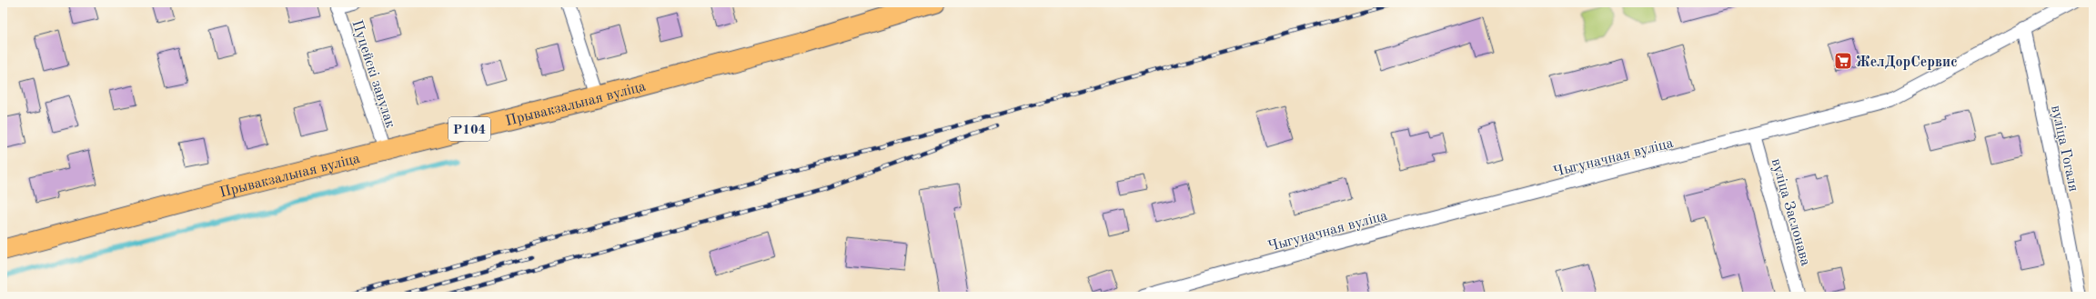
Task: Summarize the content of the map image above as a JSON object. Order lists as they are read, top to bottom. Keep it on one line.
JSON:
{"streets":{"main road":["Прывакзальная вуліца","Р104"],"street":["Пуцейскі завулак","вуліца Гогаля","Чыгуначная вуліца","вуліца Заслонава"]},"crossings":[["Пуцейскі завулак","Прывакзальная вуліца"],["вуліца Гогаля","Чыгуначная вуліца"],["Чыгуначная вуліца","вуліца Заслонава"]],"places":{"supermarket":["ЖелДорСервис"]}}
